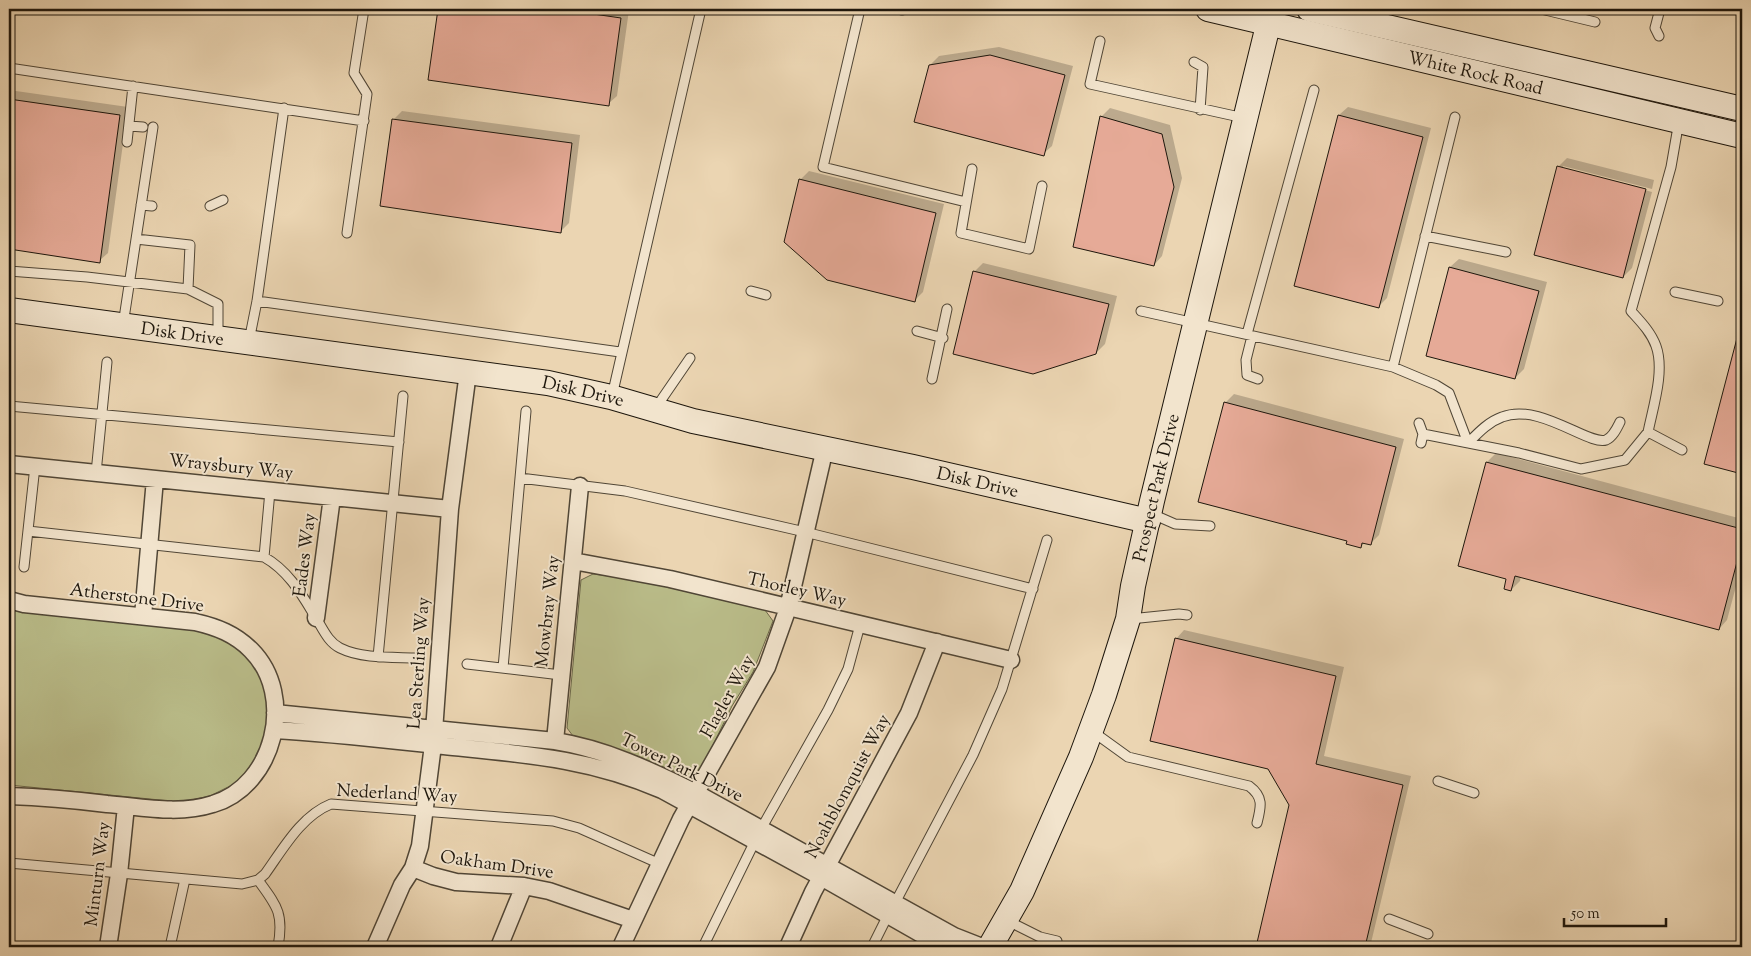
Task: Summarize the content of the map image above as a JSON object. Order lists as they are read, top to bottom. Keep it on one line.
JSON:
{"streets":{"street":["White Rock Road","Disk Drive","Wraysbury Way","Prospect Park Drive","Eades Way","Thorley Way","Atherstone Drive","Mowbray Way","Lea Sterling Way","Flagler Way","Tower Park Drive","Noahblomquist Way","Oakham Drive","Minturn Way"],"lane":["Nederland Way"]},"crossings":[["White Rock Road","Prospect Park Drive"],["Disk Drive","Prospect Park Drive"],["Disk Drive","Lea Sterling Way"],["Disk Drive","Flagler Way"],["Wraysbury Way","Eades Way"],["Wraysbury Way","Lea Sterling Way"],["Thorley Way","Mowbray Way"],["Thorley Way","Flagler Way"],["Thorley Way","Noahblomquist Way"],["Atherstone Drive","Tower Park Drive"],["Atherstone Drive","Minturn Way"],["Mowbray Way","Tower Park Drive"],["Lea Sterling Way","Tower Park Drive"],["Lea Sterling Way","Nederland Way"],["Lea Sterling Way","Oakham Drive"],["Flagler Way","Tower Park Drive"],["Flagler Way","Nederland Way"],["Flagler Way","Oakham Drive"],["Tower Park Drive","Noahblomquist Way"]],"scale_bar":"50 m"}
